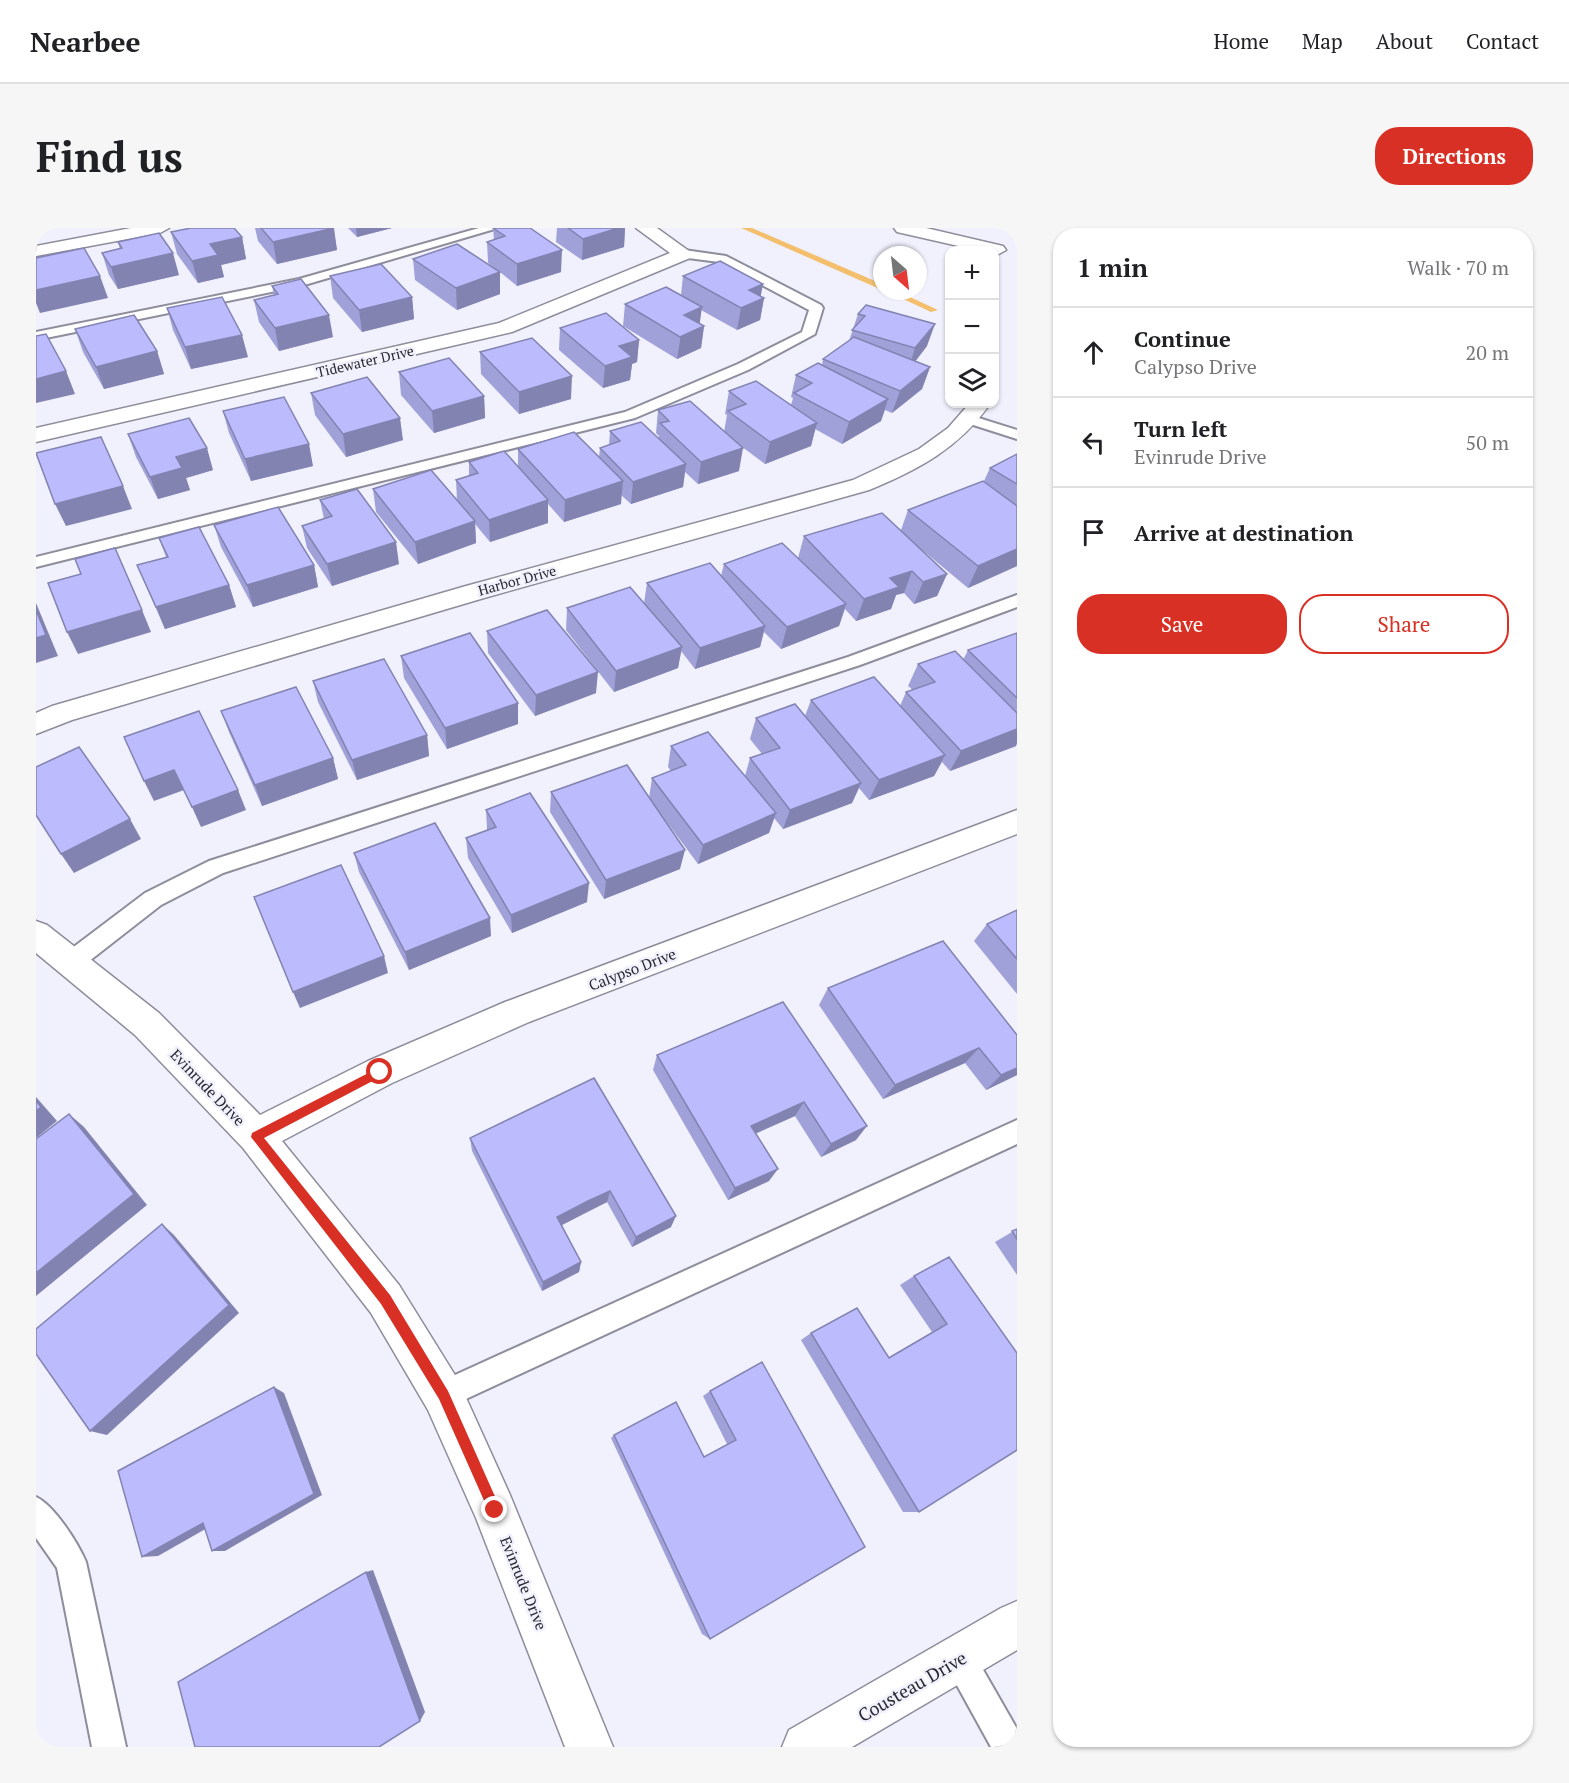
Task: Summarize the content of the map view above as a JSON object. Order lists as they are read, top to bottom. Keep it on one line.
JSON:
{"streets":{"street":["Tidewater Drive","Harbor Drive","Calypso Drive","Evinrude Drive","Cousteau Drive"]},"crossings":[["Calypso Drive","Evinrude Drive"]],"north":"bottom right","page":{"header":"Nearbee","nav":["Home","Map","About","Contact"],"buttons":["Directions",["Save","Share"]],"title":"Find us","heading":["1 min","Walk · 70 m"],"map_buttons":["+","−"],"list":[["Continue","Calypso Drive","20 m"],["Turn left","Evinrude Drive","50 m"],"Arrive at destination"]}}
